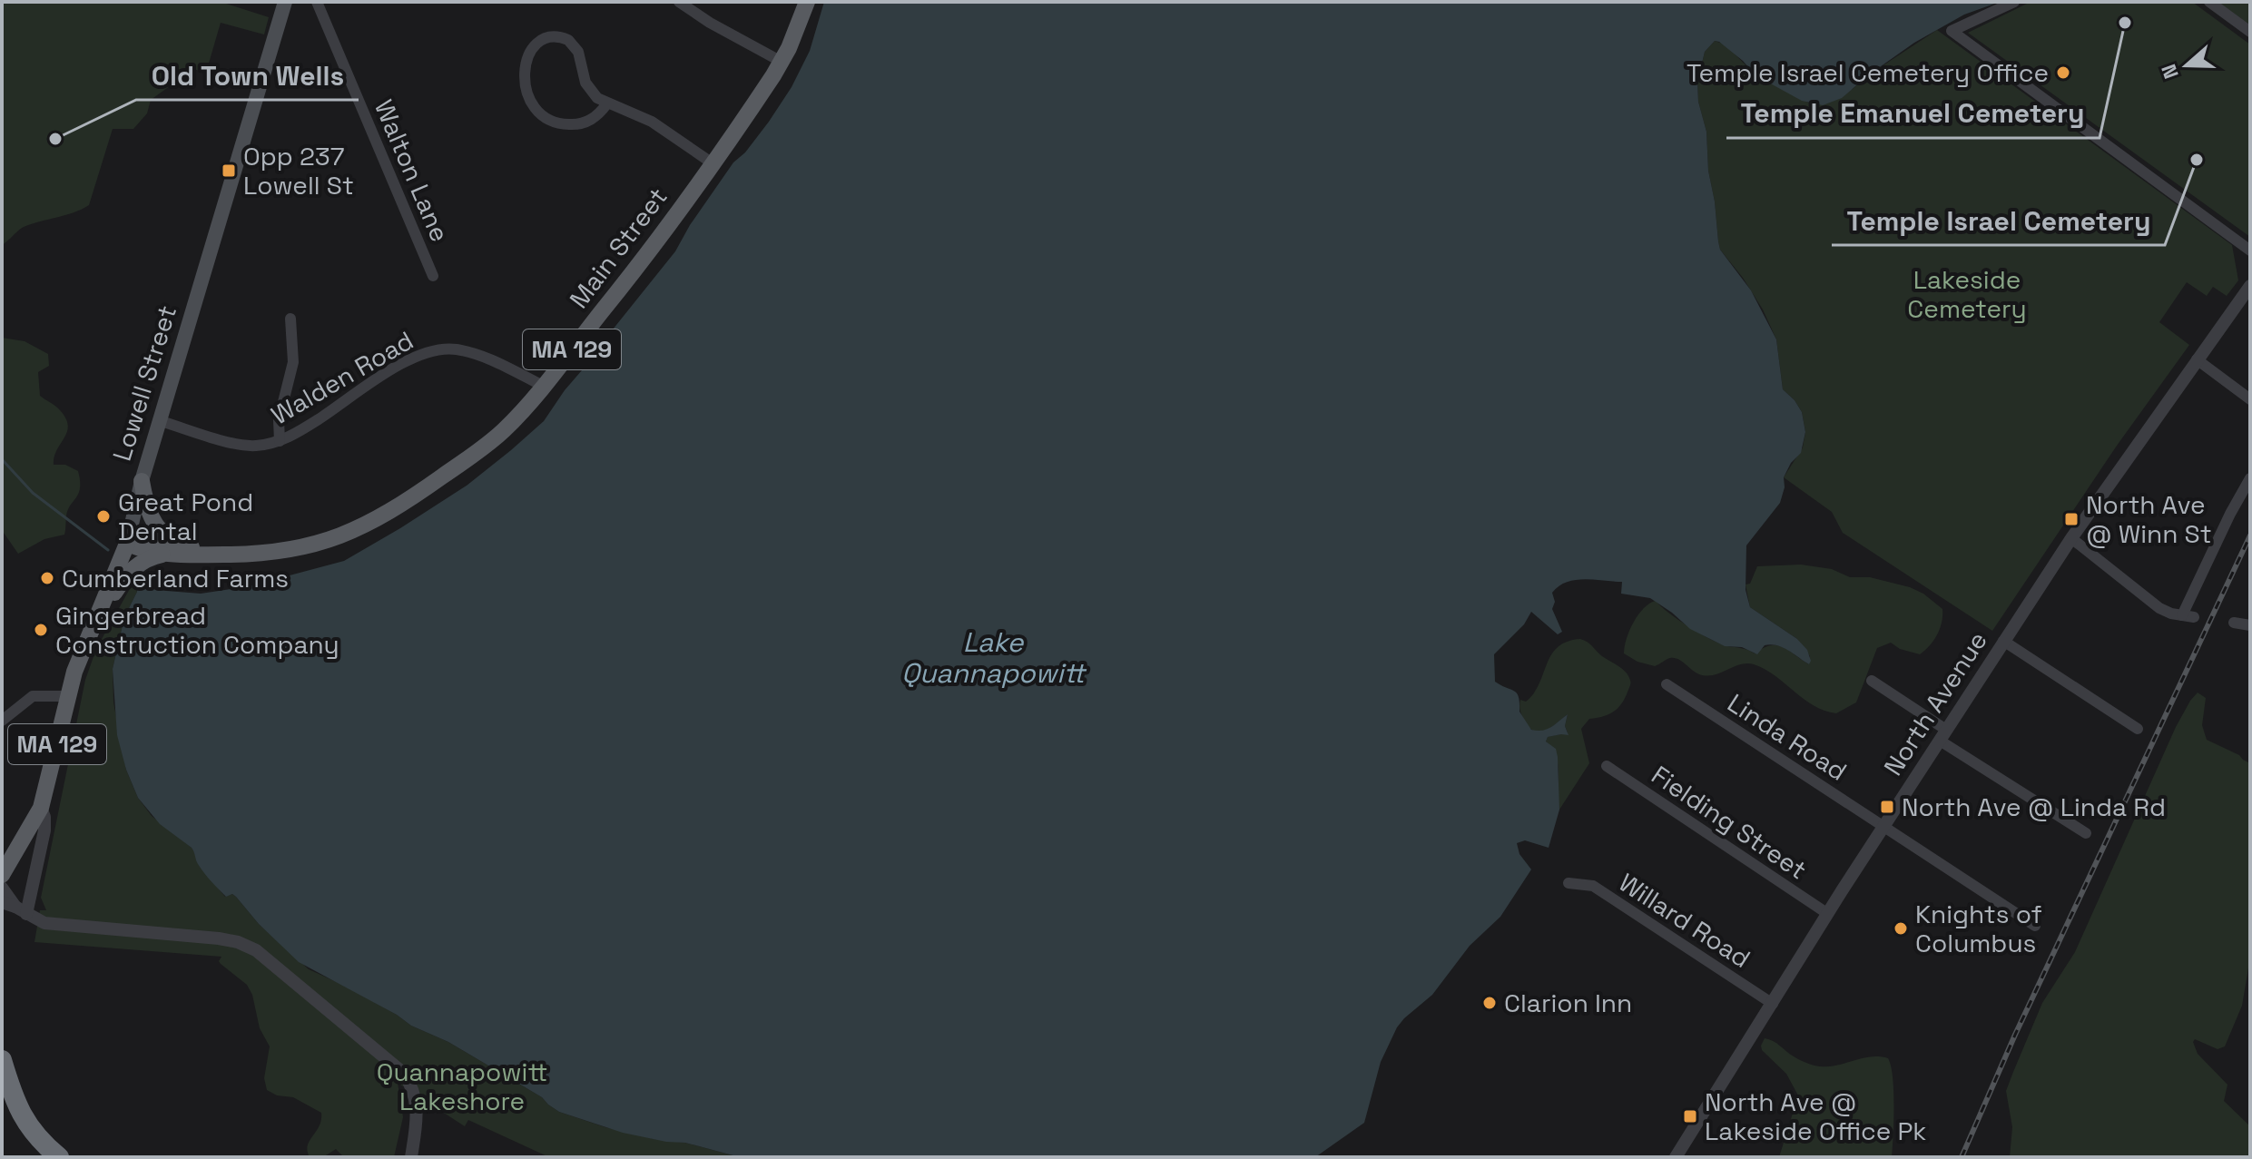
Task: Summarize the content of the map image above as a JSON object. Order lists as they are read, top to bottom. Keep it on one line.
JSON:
{"streets":{"main road":["Main Street","MA 129","Lowell Street"],"street":["Walton Lane","Walden Road","North Avenue","Linda Road","Fielding Street","Willard Road"]},"crossings":[["Main Street","MA 129"],["Main Street","Walden Road"],["Main Street","Lowell Street"],["MA 129","Lowell Street"],["Walden Road","Lowell Street"],["North Avenue","Linda Road"],["North Avenue","Fielding Street"],["North Avenue","Willard Road"]],"water":["Lake Quannapowitt"],"parks":["Lakeside Cemetery","Quannapowitt Lakeshore"],"places":{"other":["Temple Emanuel Cemetery","Temple Israel Cemetery Office","Old Town Wells","Temple Israel Cemetery","Great Pond Dental","Cumberland Farms","Gingerbread Construction Company","Knights of Columbus","Clarion Inn"],"transit":["Opp 237 Lowell St","North Ave @ Winn St","North Ave @ Linda Rd","North Ave @ Lakeside Office Pk"]},"north":"left"}
